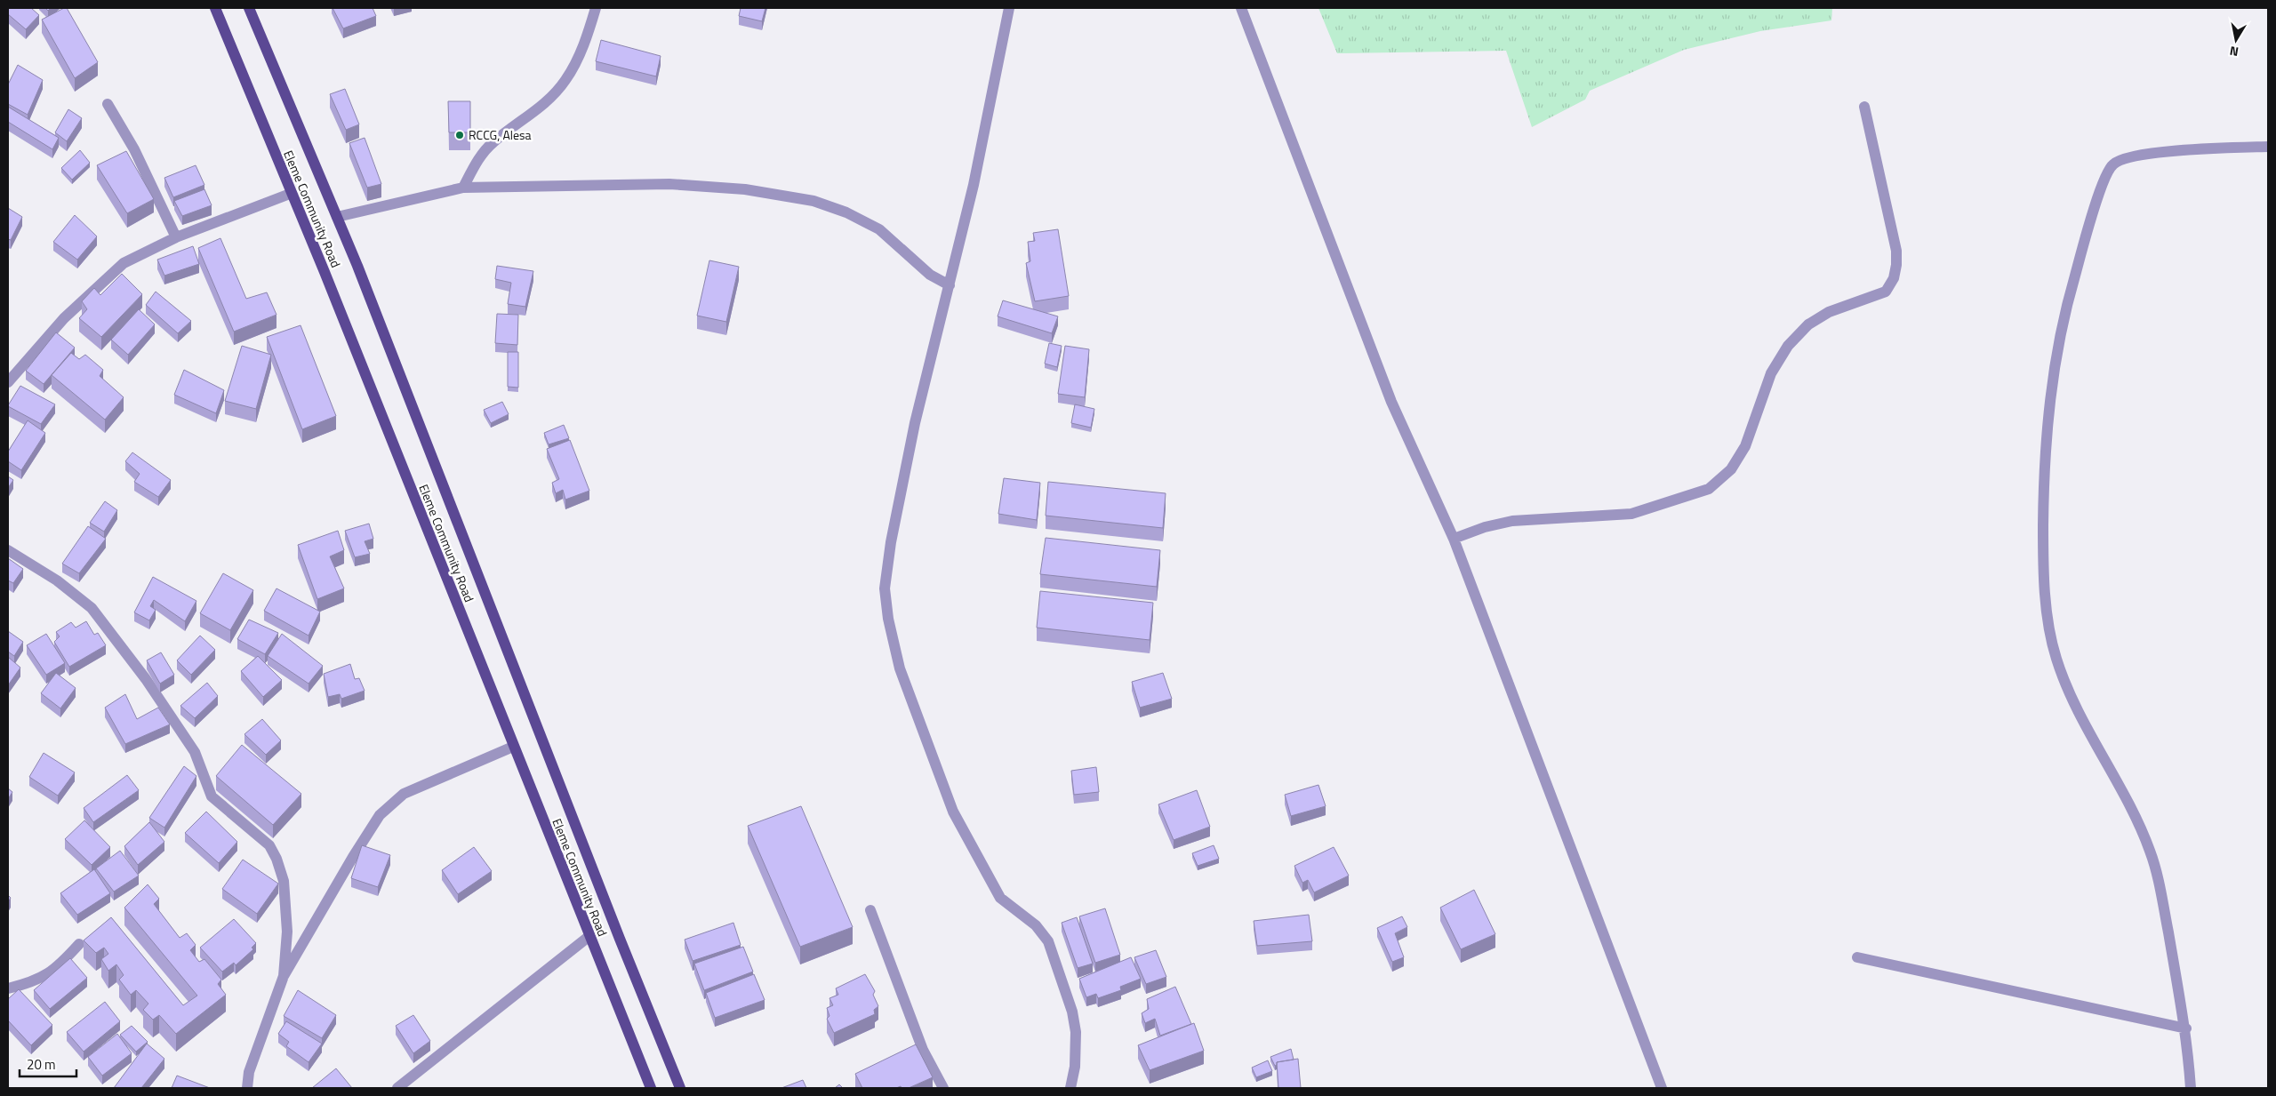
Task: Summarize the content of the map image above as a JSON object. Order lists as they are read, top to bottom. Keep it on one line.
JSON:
{"streets":{"main road":["Eleme Community Road"]},"places":["RCCG, Alesa"],"scale_bar":"20 m","north":"bottom"}
